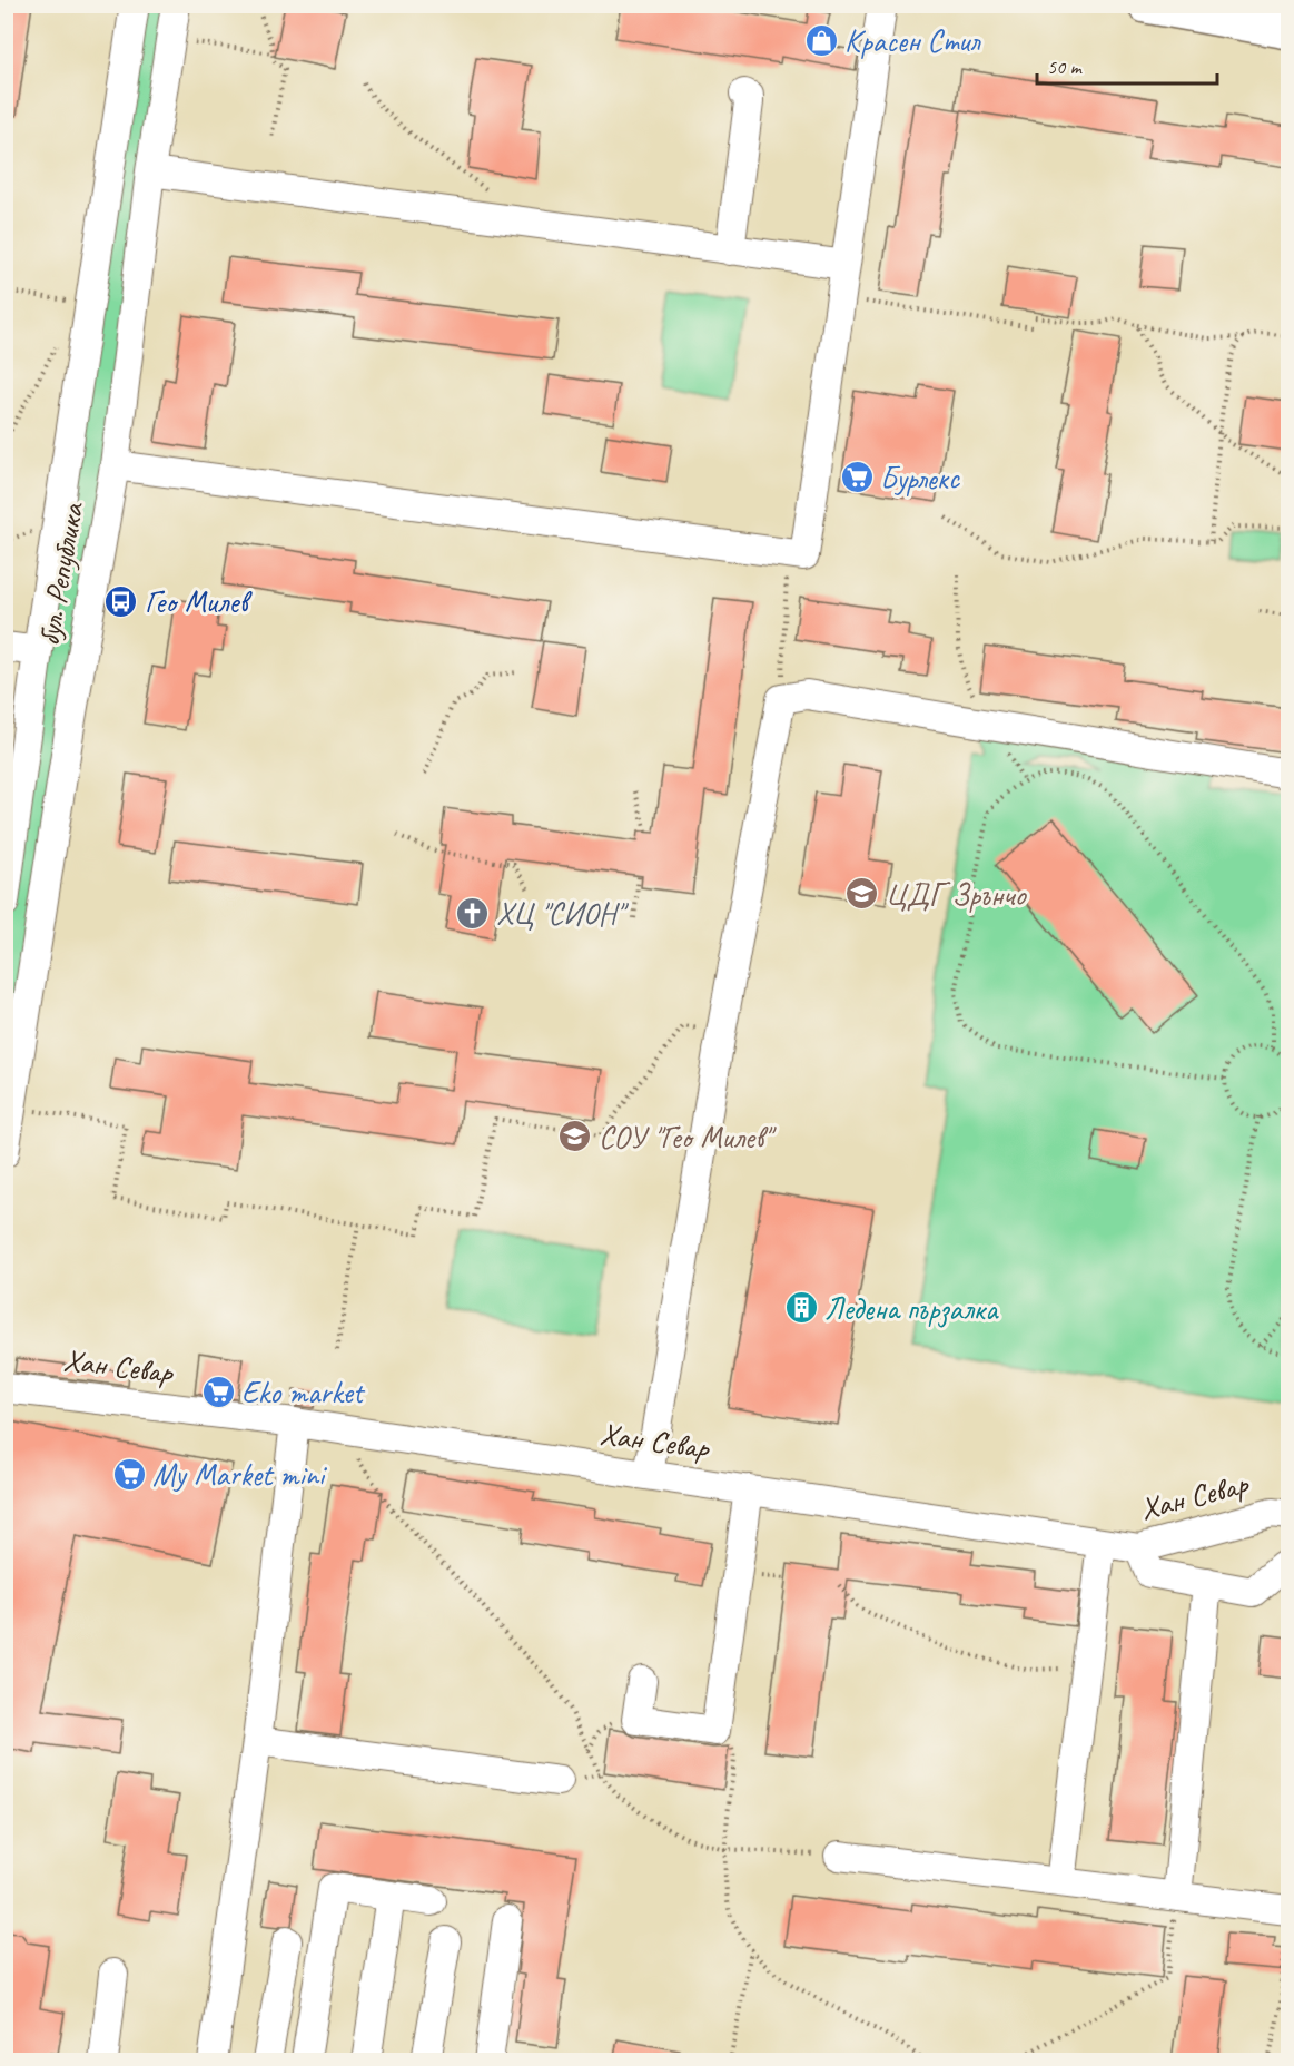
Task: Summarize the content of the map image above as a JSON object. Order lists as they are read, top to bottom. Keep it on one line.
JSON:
{"streets":{"street":["бул. Република","Хан Севар"]},"places":{"shop":["Красен Стил"],"supermarket":["Бурлекс","Eko market","My Market mini"],"bus stop":["Гео Милев"],"school or university":["ЦДГ Зрънчо","СОУ \"Гео Милев\""],"church":["ХЦ \"СИОН\""],"building":["Ледена пързалка"]},"scale_bar":"50 m"}
